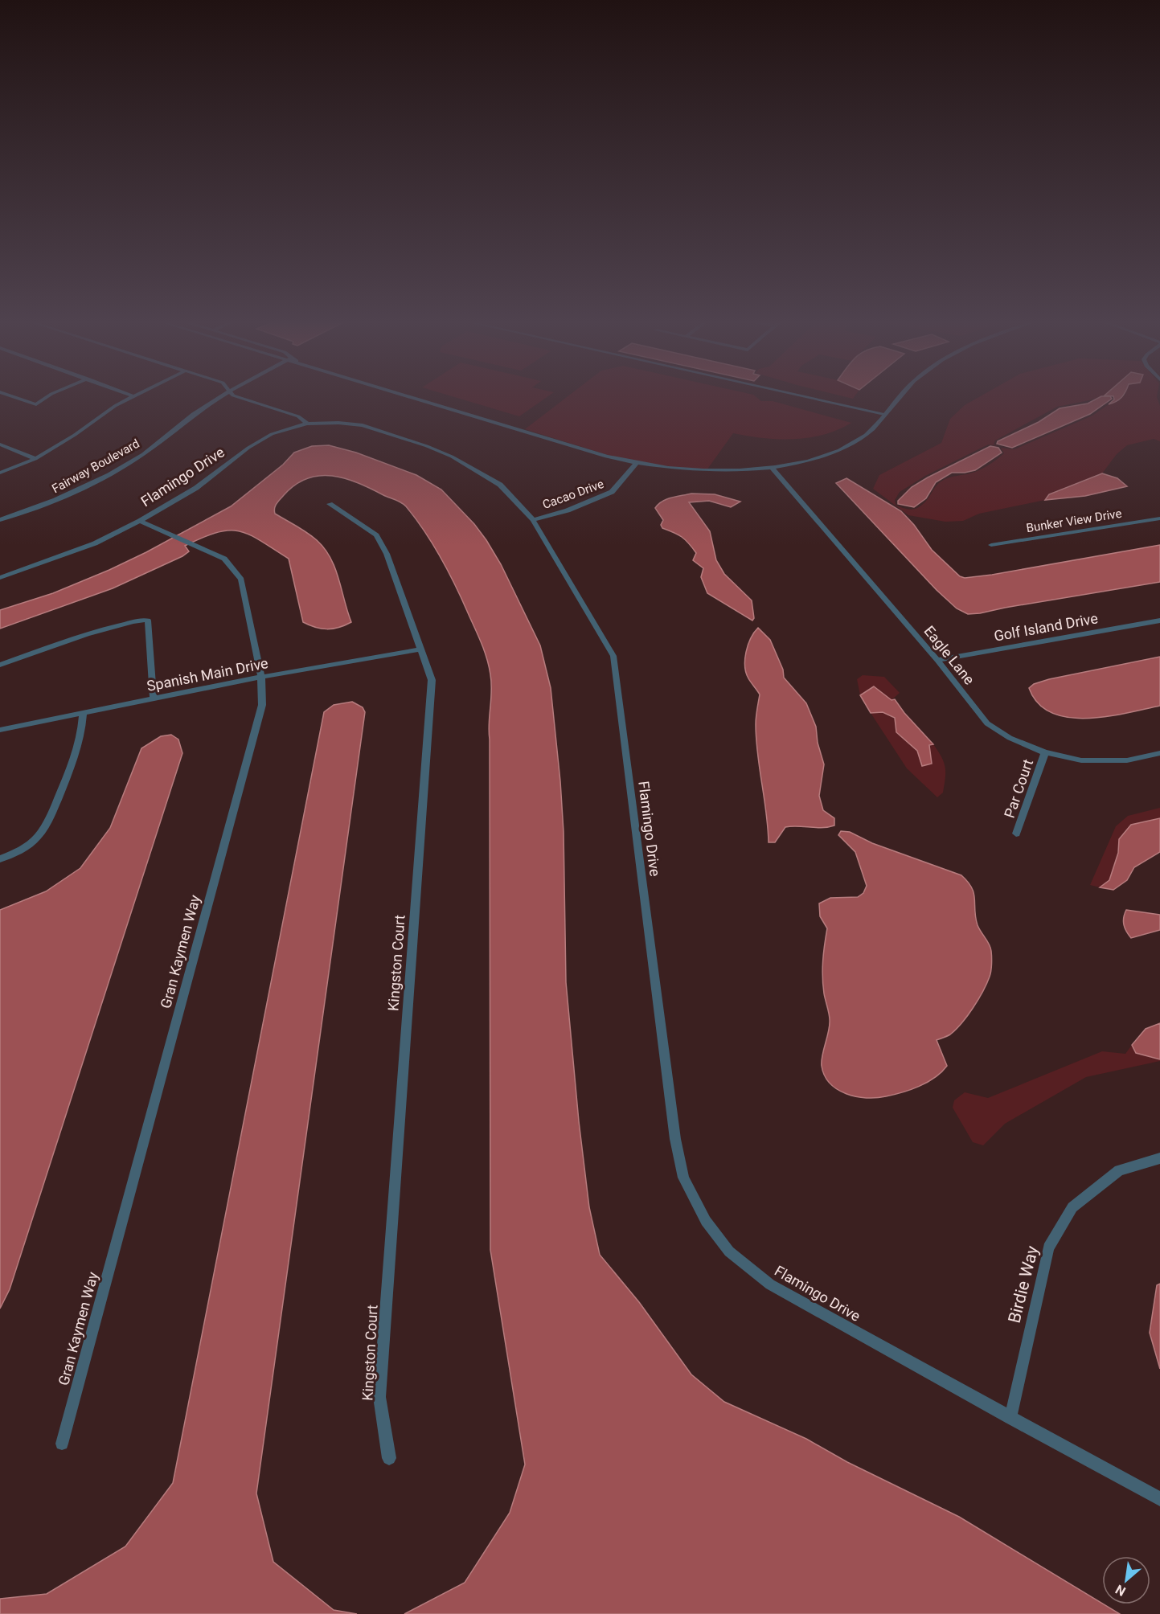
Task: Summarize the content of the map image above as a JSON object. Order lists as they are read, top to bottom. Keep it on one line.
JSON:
{"streets":{"street":["Fairway Boulevard","Flamingo Drive","Cacao Drive","Bunker View Drive","Golf Island Drive","Eagle Lane","Spanish Main Drive","Par Court","Gran Kaymen Way","Kingston Court","Birdie Way"]},"crossings":[["Flamingo Drive","Cacao Drive"],["Flamingo Drive","Gran Kaymen Way"],["Flamingo Drive","Birdie Way"],["Golf Island Drive","Eagle Lane"],["Eagle Lane","Par Court"],["Spanish Main Drive","Gran Kaymen Way"],["Spanish Main Drive","Kingston Court"]],"north":"bottom left"}
